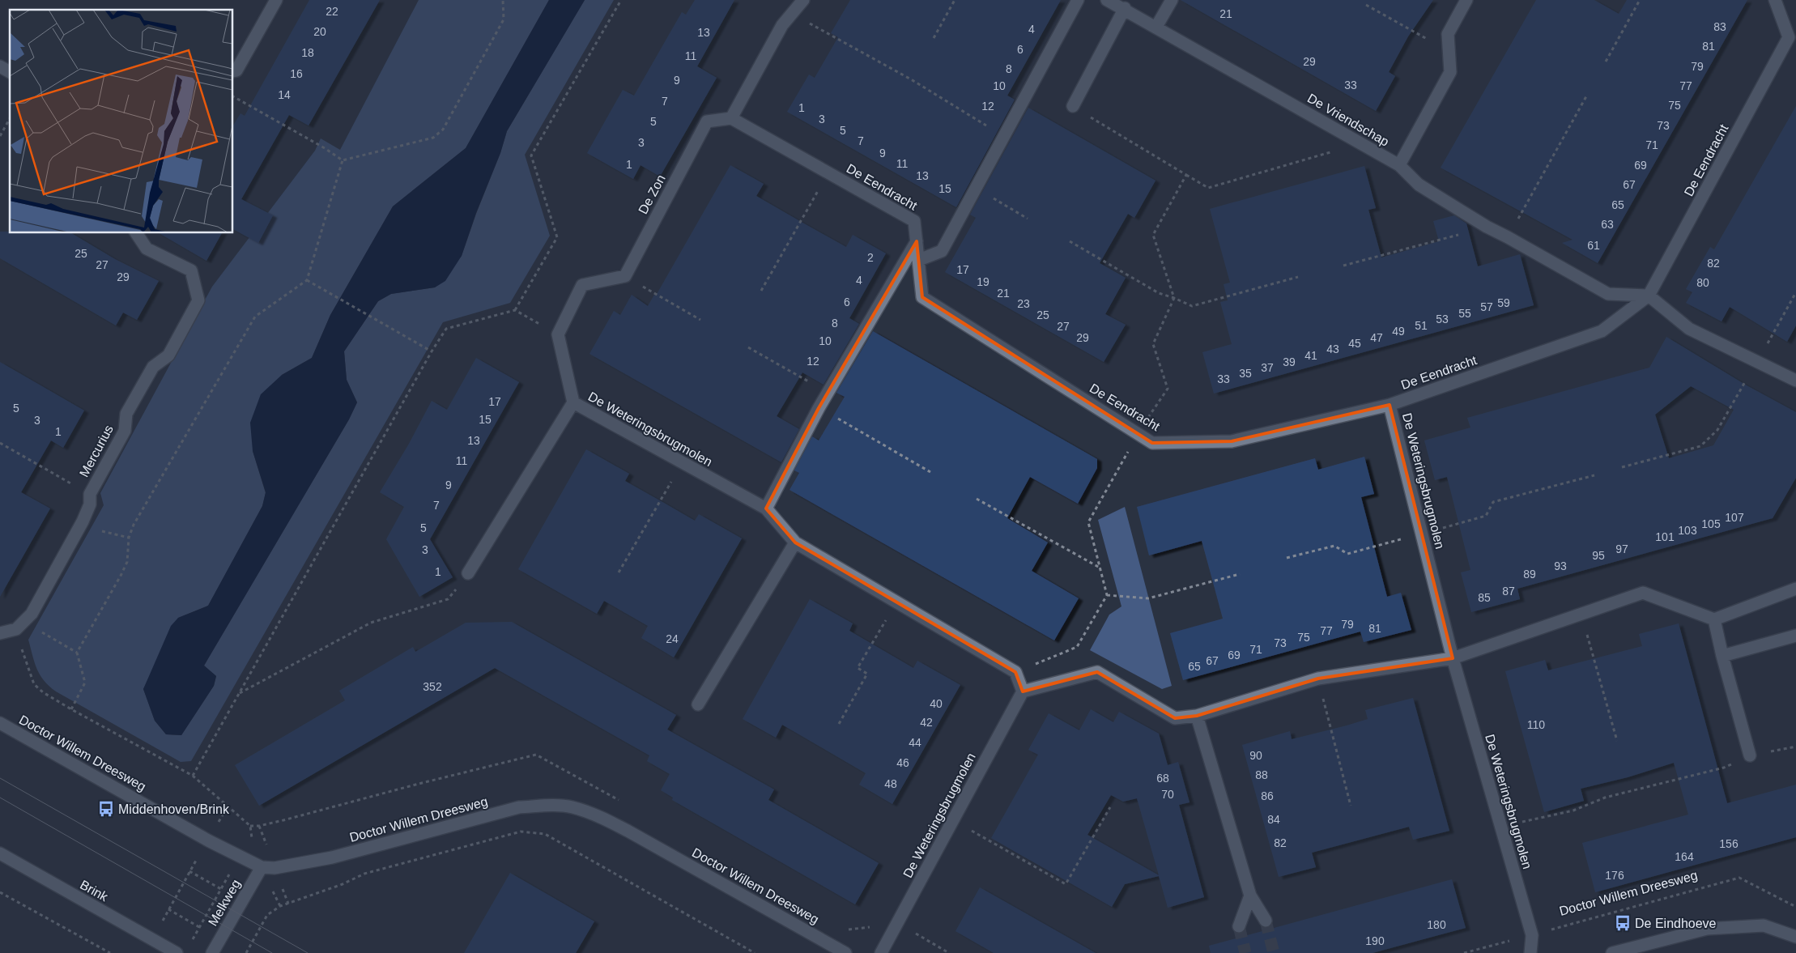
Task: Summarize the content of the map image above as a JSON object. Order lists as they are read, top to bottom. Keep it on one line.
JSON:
{"streets":{"street":["De Vriendschap","De Eendracht","De Zon","De Weteringsbrugmolen","Mercurius","Doctor Willem Dreesweg","Brink","Melkweg"]},"crossings":[["De Eendracht","De Zon"],["De Eendracht","De Weteringsbrugmolen"],["De Weteringsbrugmolen","Doctor Willem Dreesweg"],["Doctor Willem Dreesweg","Melkweg"]],"places":{"bus stop":["Middenhoven/Brink","De Eindhoeve"]},"house_numbers":["22","21","83","4","20","13","81","6","18","11","29","79","8","16","9","33","10","77","14","7","75","12","1","3","5","73","5","7","3","71","9","11","1","69","13","67","15","65","63","61","25","2","82","27","17","29","4","19","80","21","6","59","23","57","55","25","53","8","51","27","49","29","47","10","45","43","41","12","39","37","35","33","17","5","15","3","1","13","11","9","7","107","105","5","103","101","97","3","95","93","1","89","87","85","79","81","77","75","24","73","71","69","67","65","352","40","42","110","44","90","46","88","68","48","70","86","84","82","156","164","176","180","190"]}
